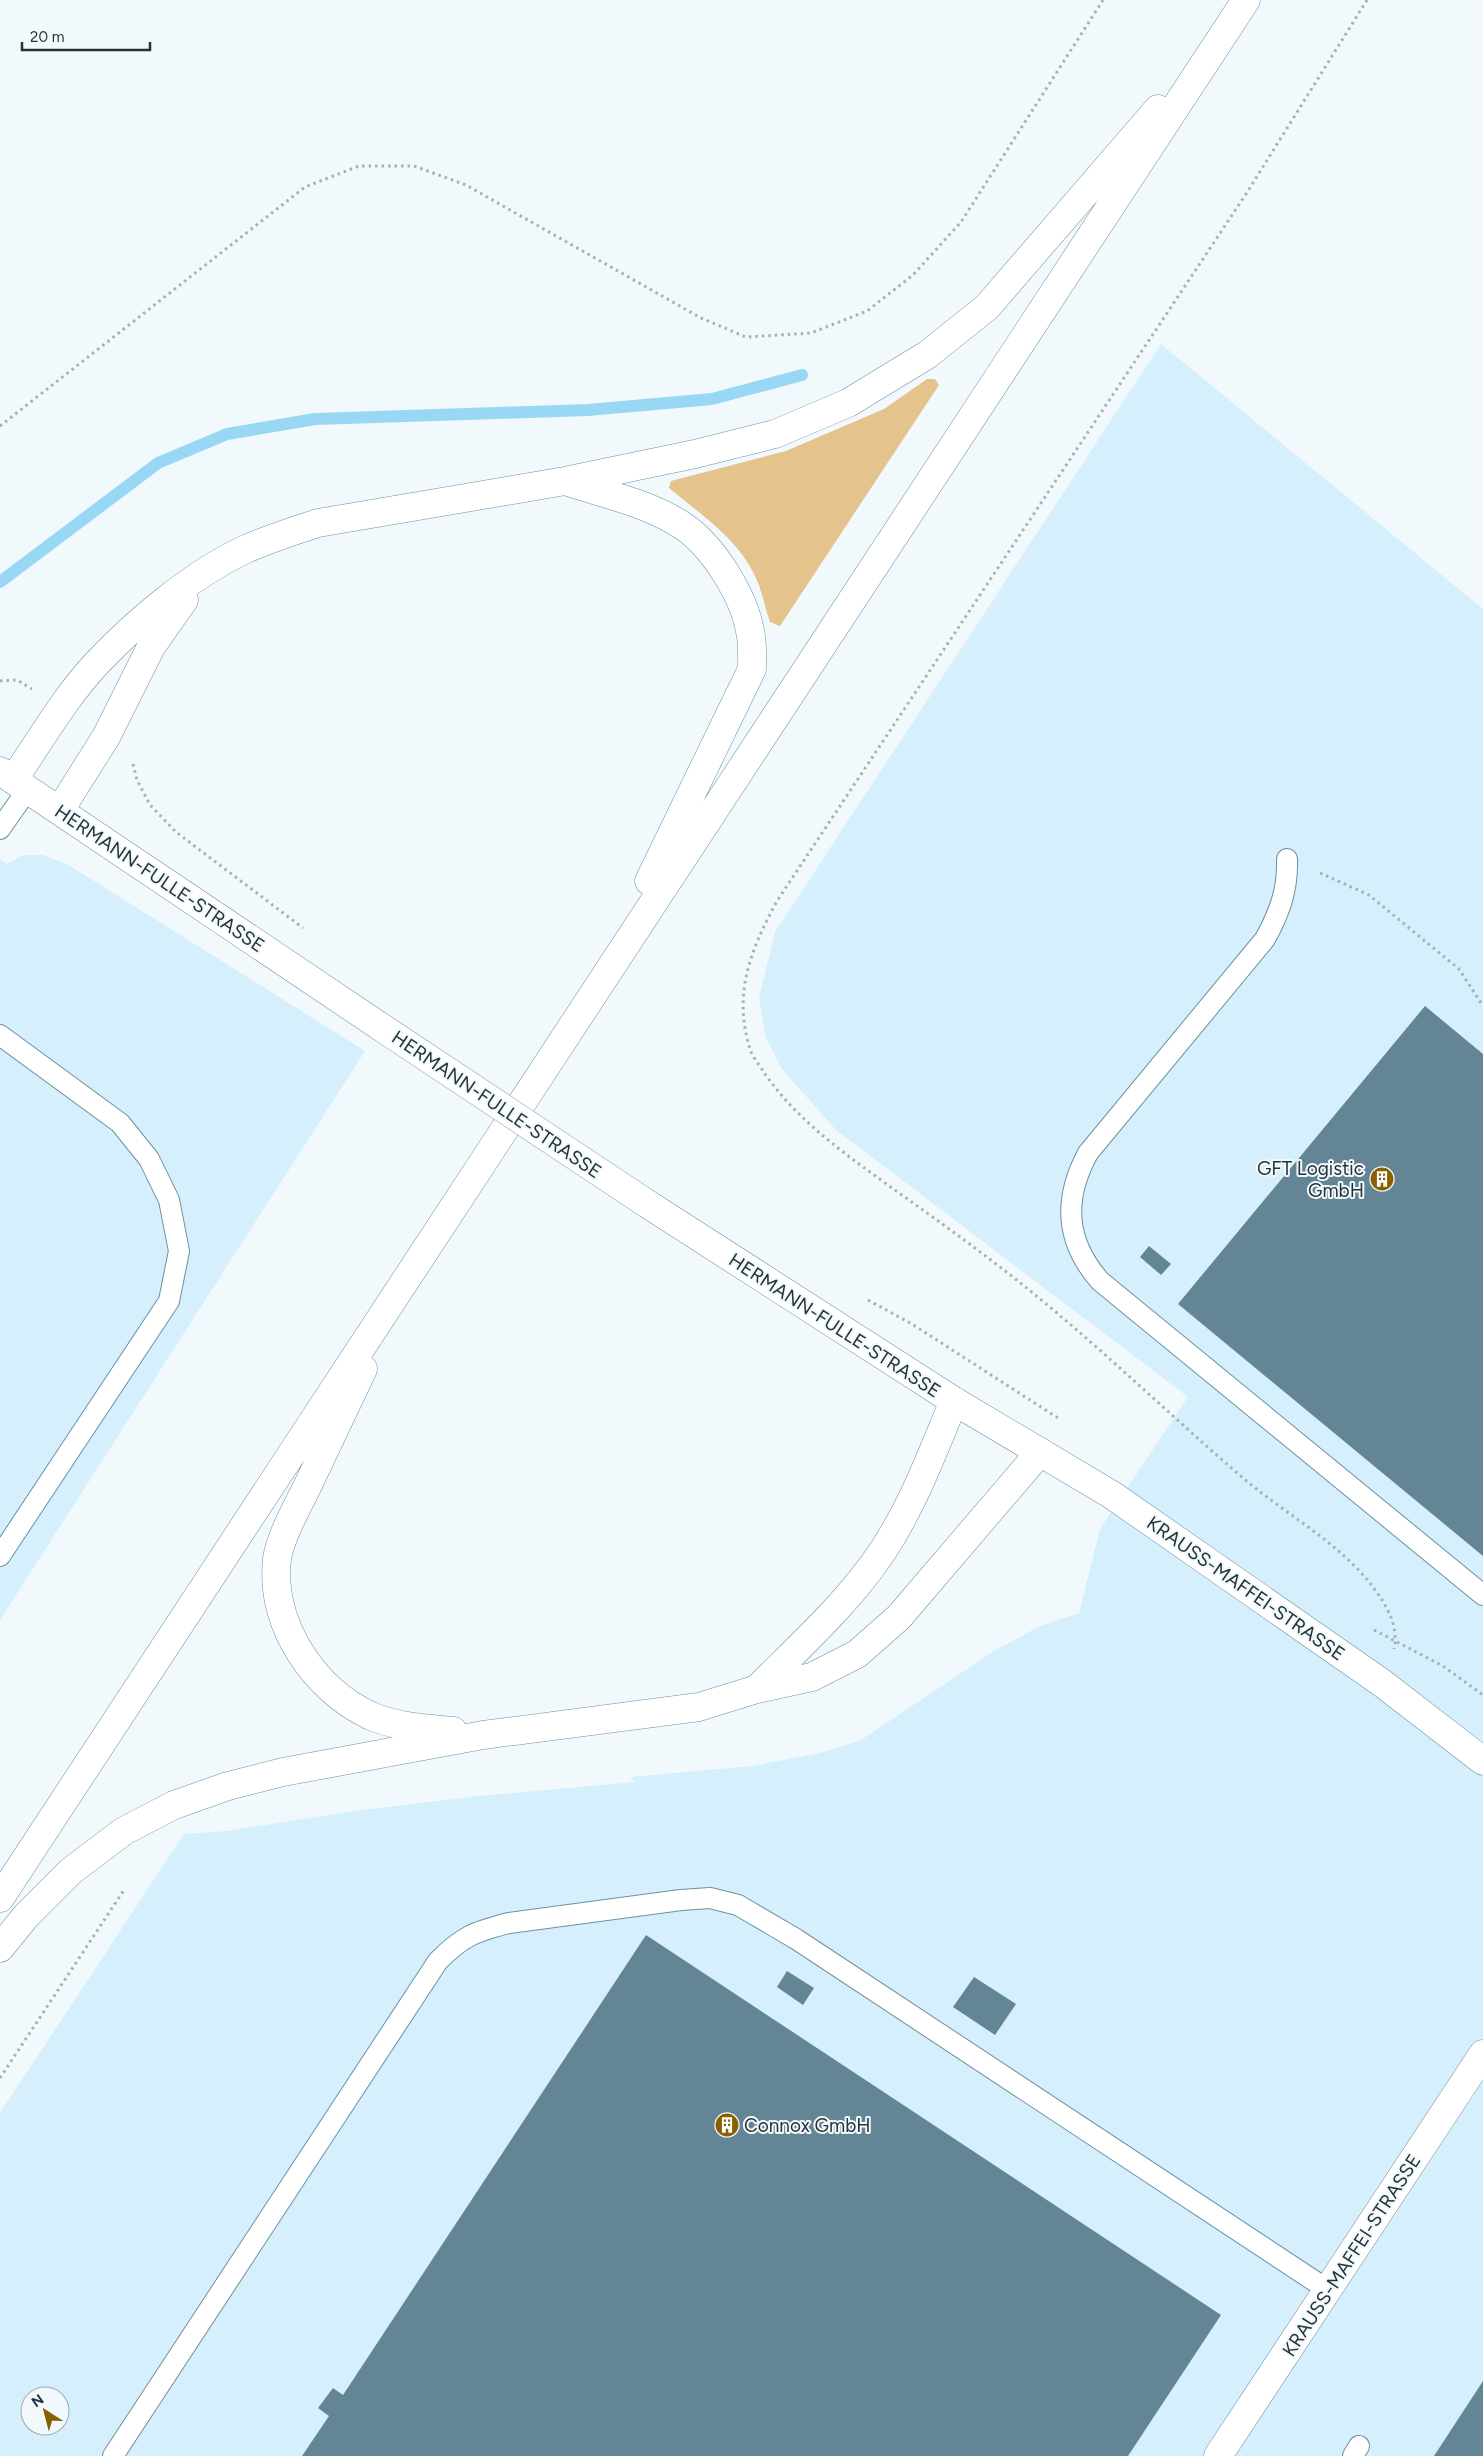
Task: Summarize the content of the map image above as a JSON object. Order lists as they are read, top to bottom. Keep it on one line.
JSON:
{"streets":{"main road":["HERMANN-FULLE-STRASSE","KRAUSS-MAFFEI-STRASSE"]},"crossings":[["HERMANN-FULLE-STRASSE","KRAUSS-MAFFEI-STRASSE"]],"places":{"building":["GFT Logistic GmbH","Connox GmbH"]},"scale_bar":"20 m","north":"top left"}
